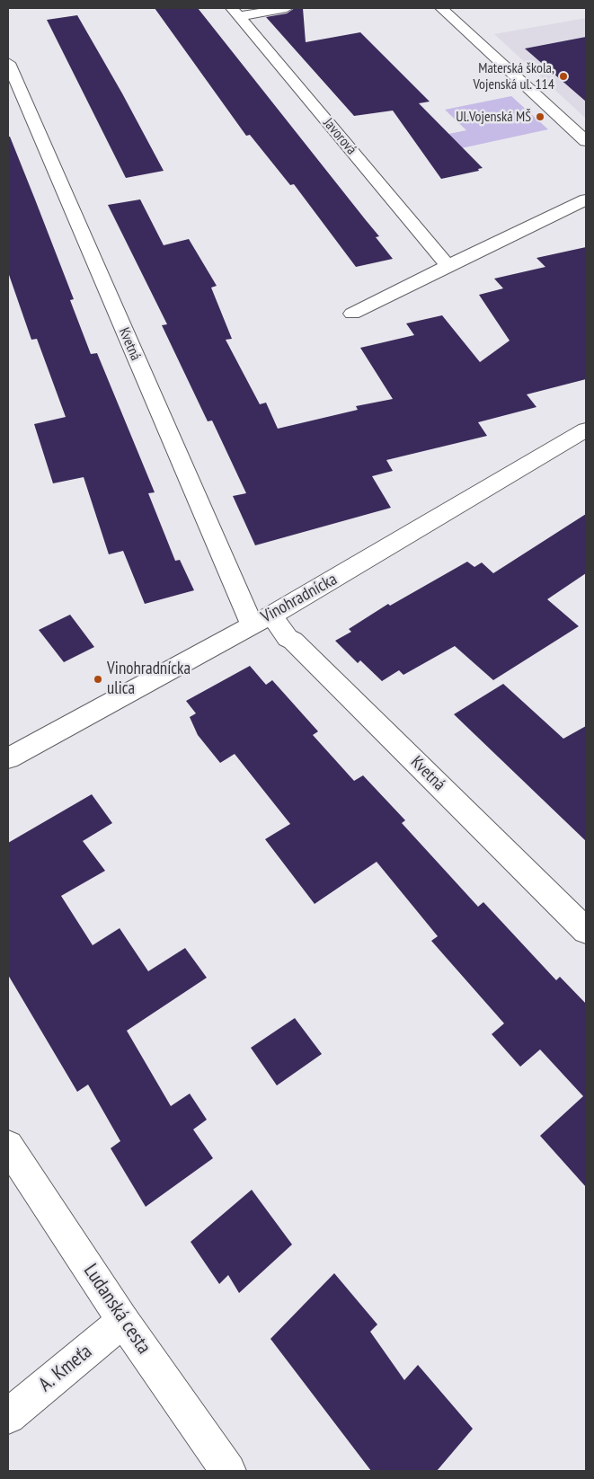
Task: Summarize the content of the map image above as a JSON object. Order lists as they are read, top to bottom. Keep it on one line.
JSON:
{"streets":{"street":["Javorová","Kvetná","Vinohradnícka","Ludanská cesta","A. Kmeťa"]},"crossings":[["Kvetná","Vinohradnícka"],["Ludanská cesta","A. Kmeťa"]],"places":["Materská škola, Vojenská ul. 114","Ul.Vojenská MŠ","Vinohradnícka ulica"]}
